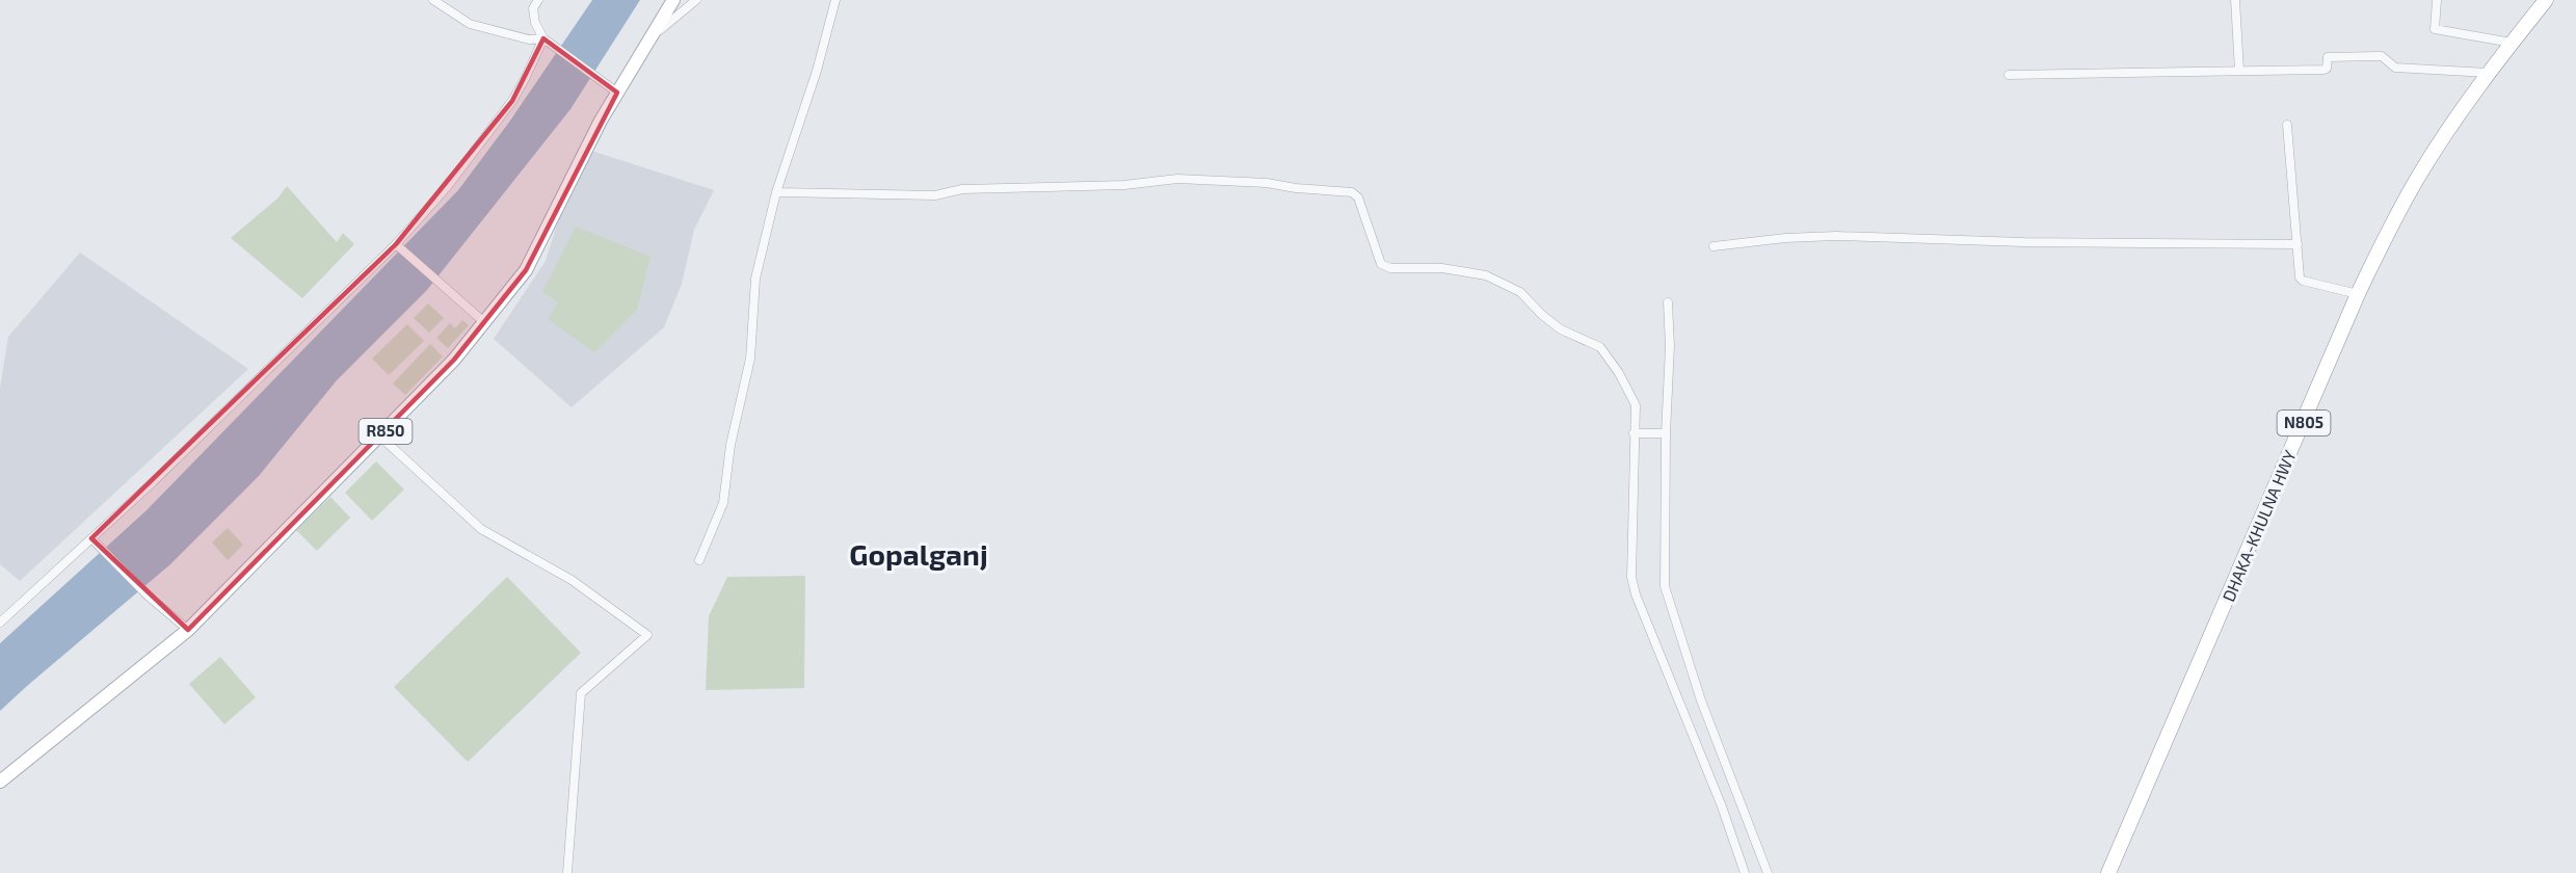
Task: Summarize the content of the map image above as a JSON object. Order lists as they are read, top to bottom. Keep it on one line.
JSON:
{"streets":{"highway":["N805","DHAKA-KHULNA HWY"],"main road":["R850"]},"districts":["Gopalganj"]}
